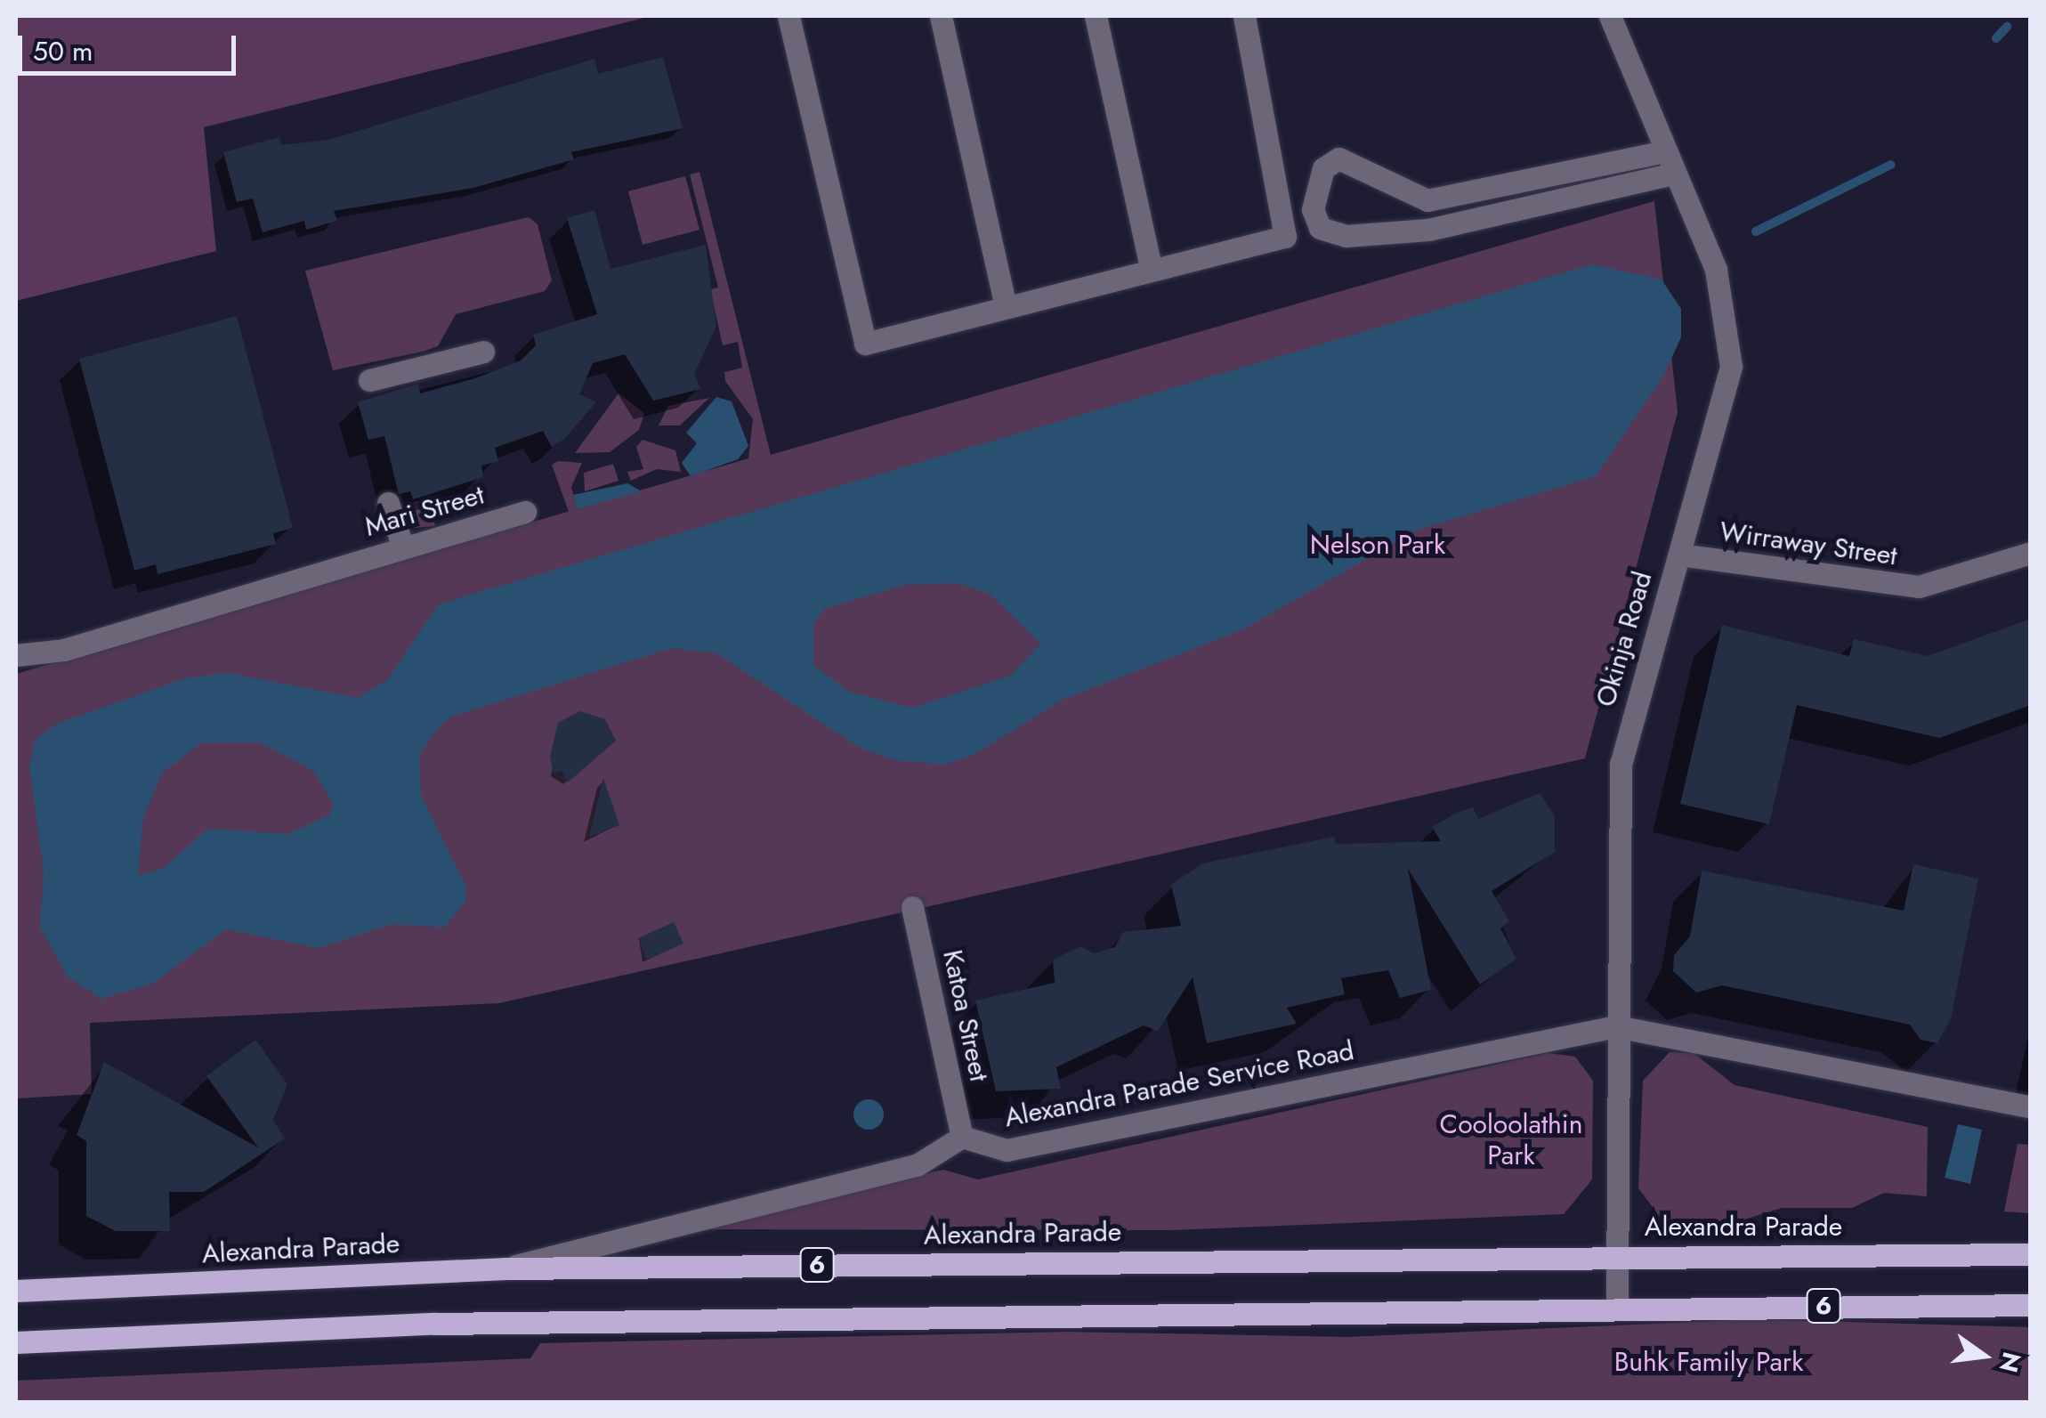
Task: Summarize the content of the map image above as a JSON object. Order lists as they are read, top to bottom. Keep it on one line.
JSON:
{"streets":{"main road":["Alexandra Parade","6"],"street":["Mari Street","Wirraway Street","Okinja Road","Katoa Street","Alexandra Parade Service Road"]},"crossings":[["Wirraway Street","Okinja Road"],["Okinja Road","Alexandra Parade Service Road"],["Okinja Road","Alexandra Parade"],["Okinja Road","6"],["Katoa Street","Alexandra Parade Service Road"]],"parks":["Nelson Park","Cooloolathin Park","Buhk Family Park"],"scale_bar":"50 m","north":"right"}
